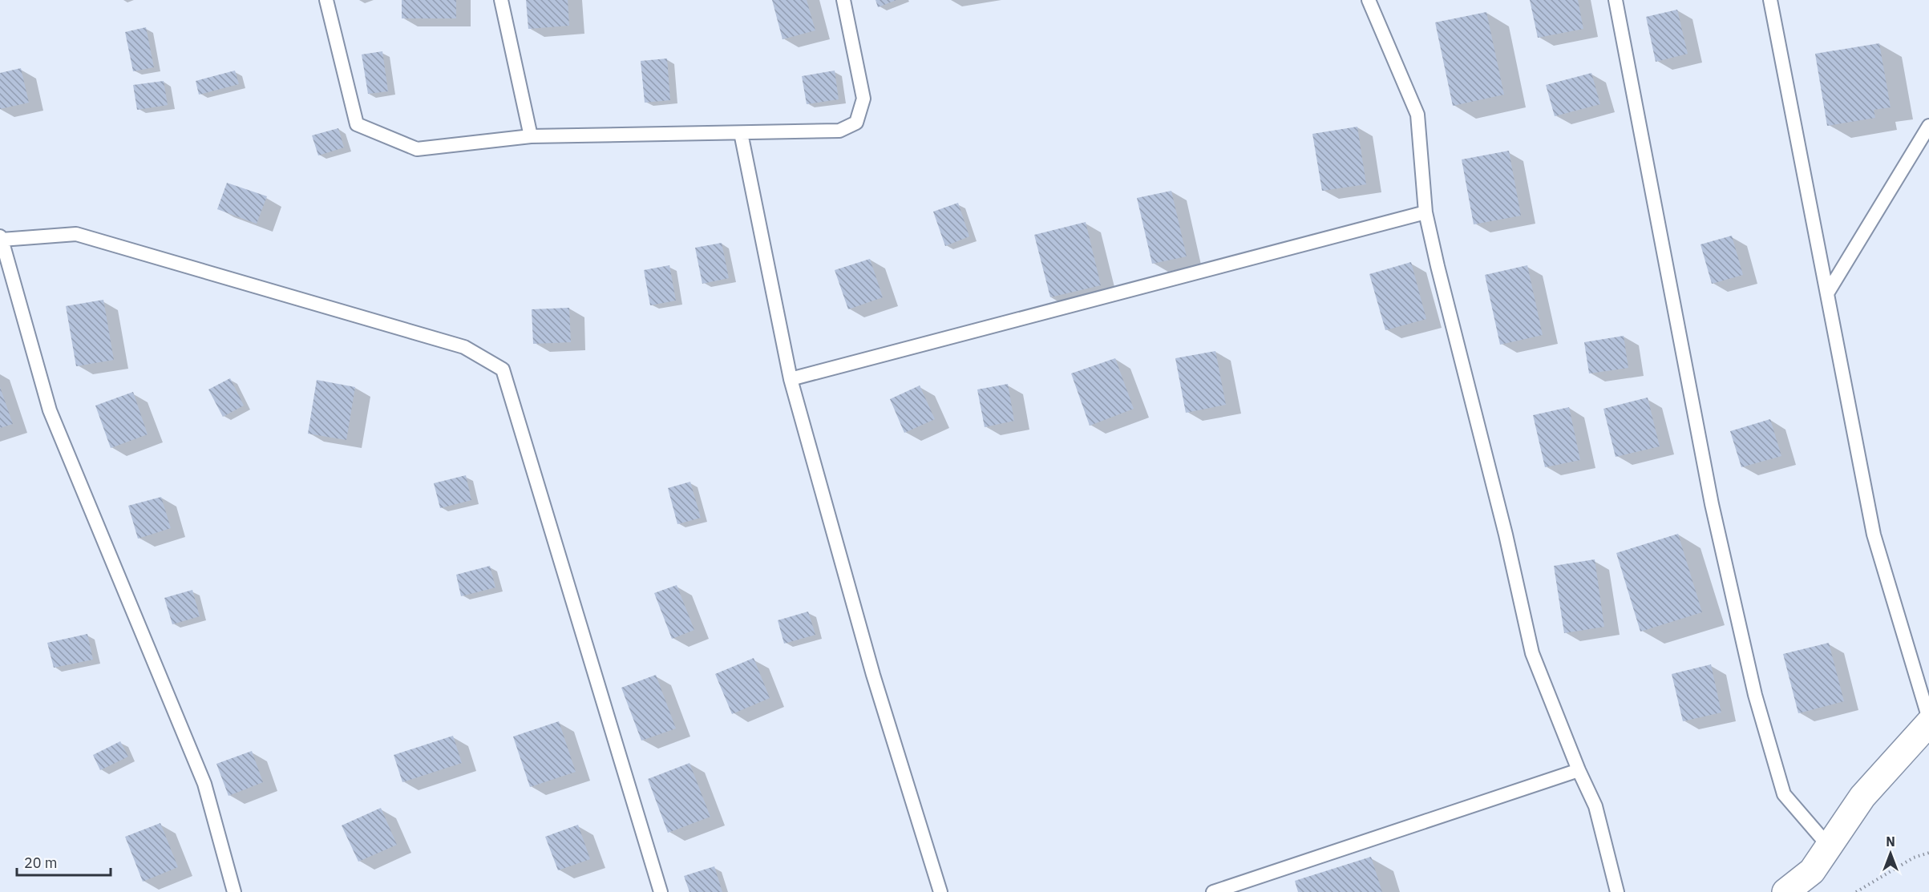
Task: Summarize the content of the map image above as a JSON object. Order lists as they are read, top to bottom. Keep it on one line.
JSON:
{"scale_bar":"20 m","north":"top"}
